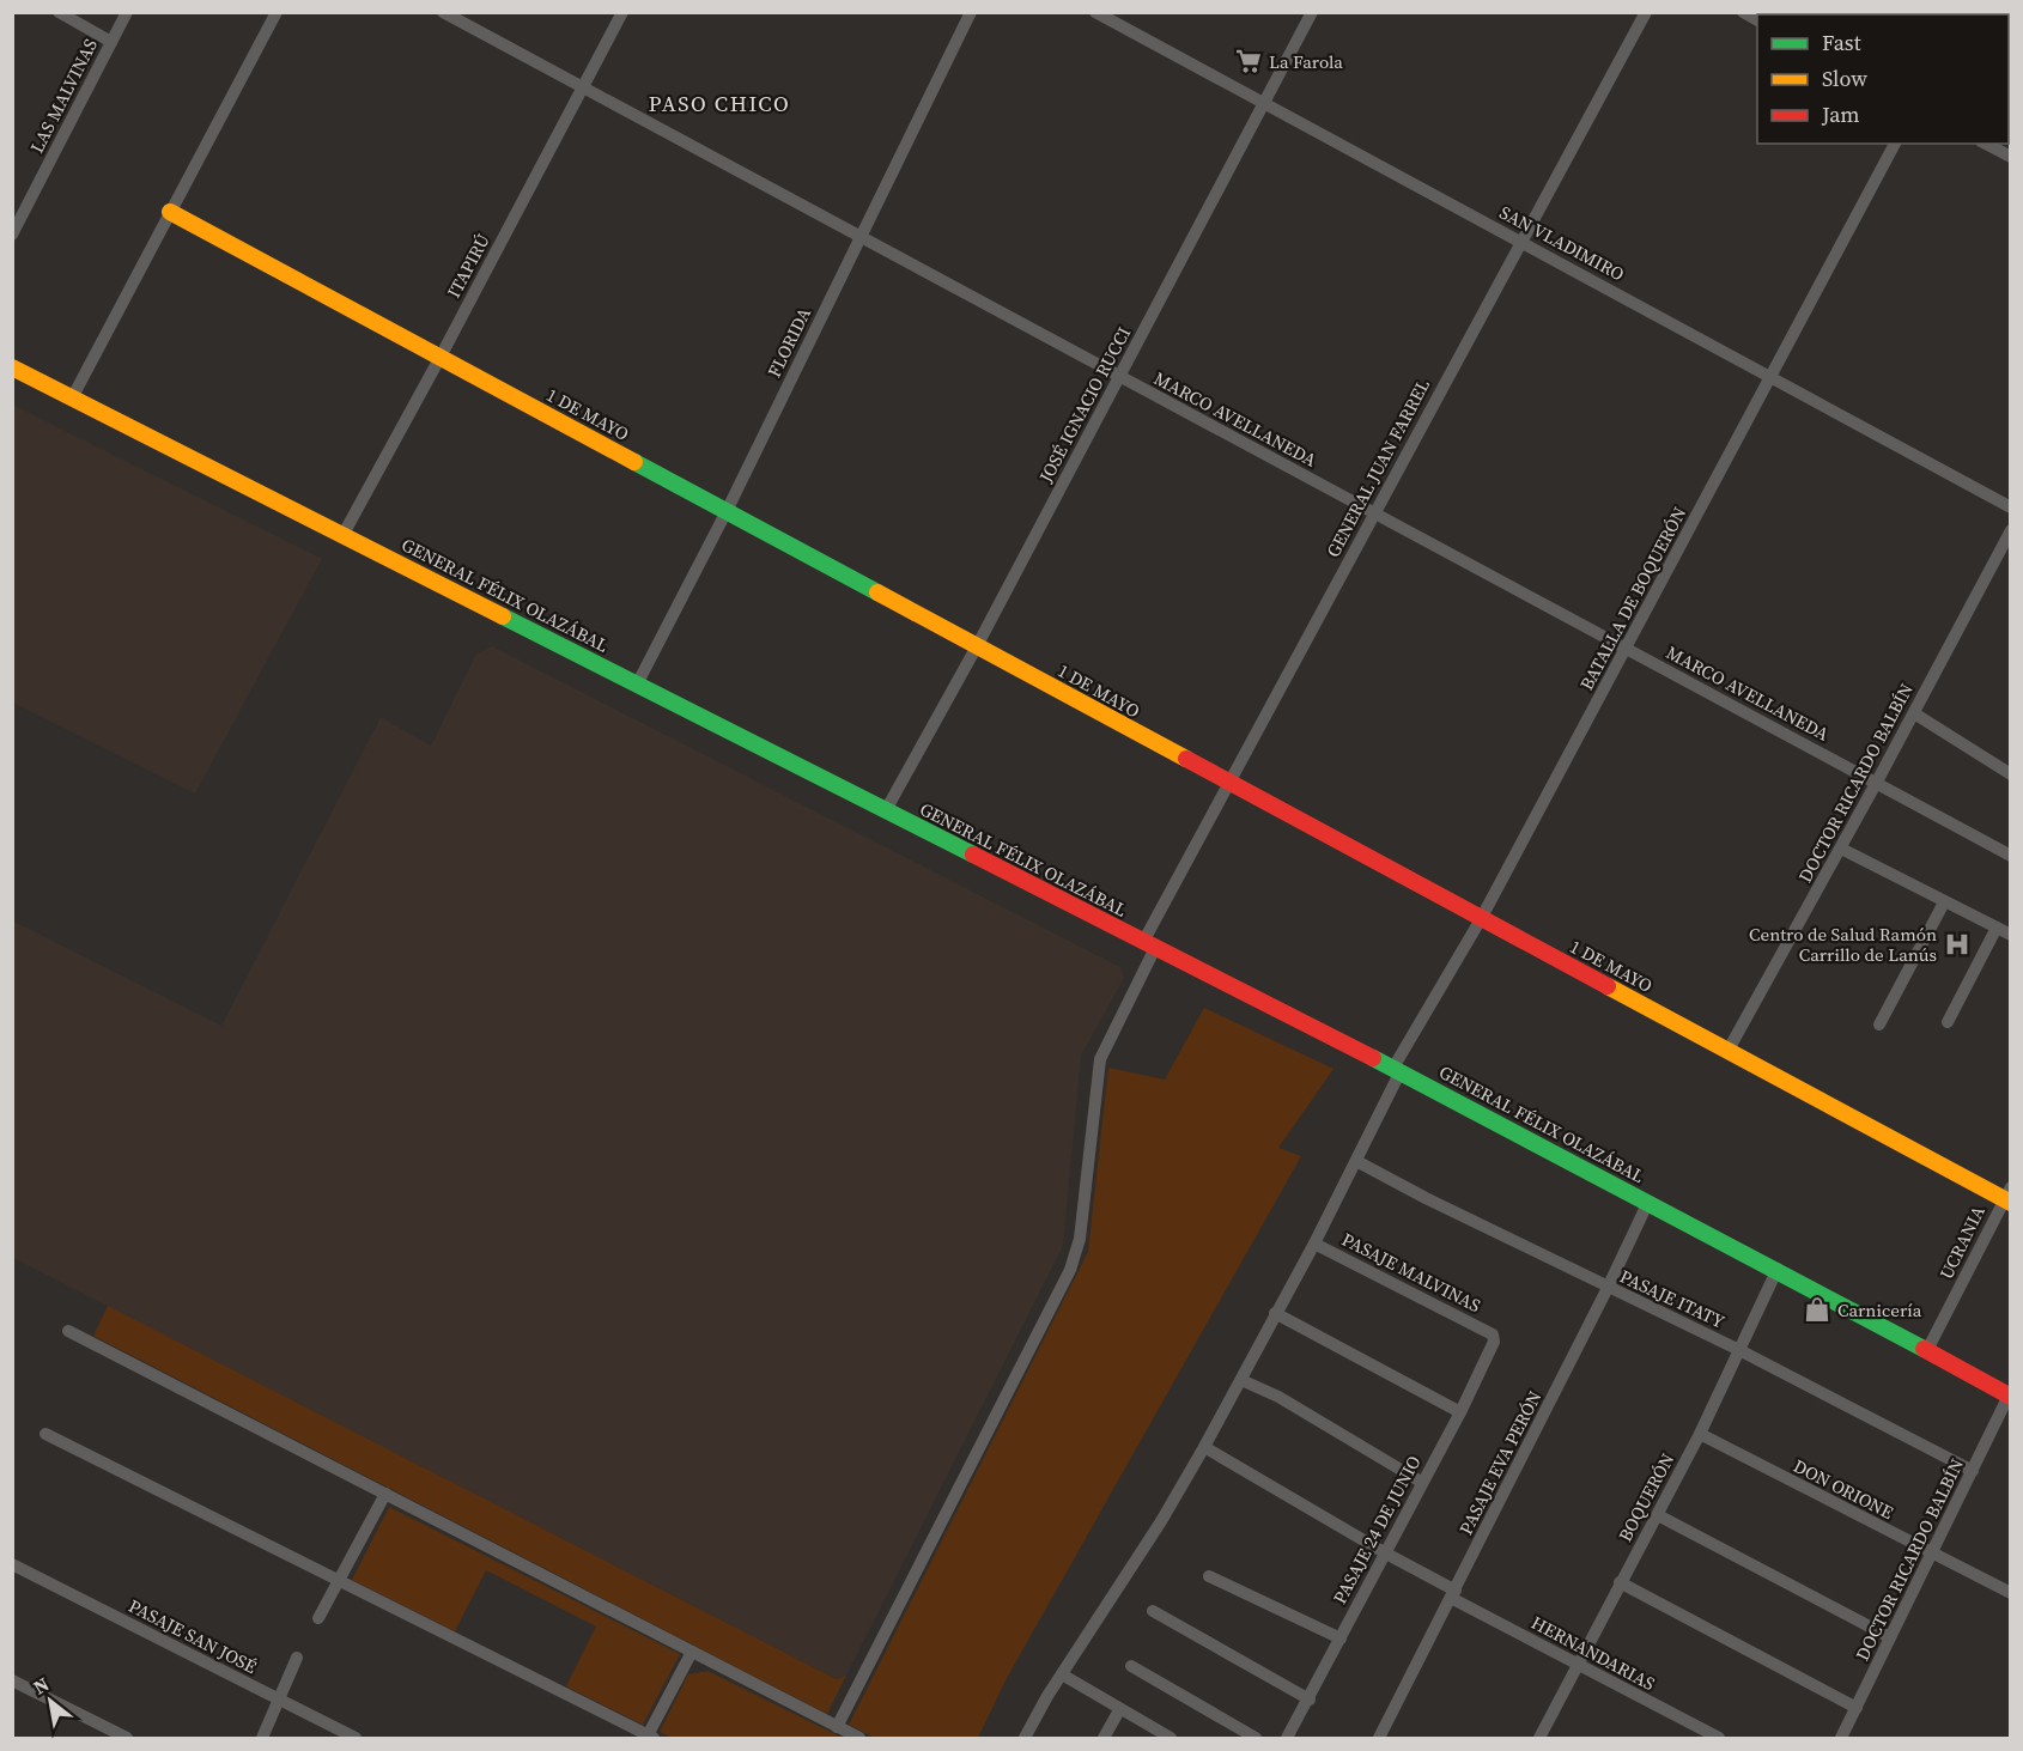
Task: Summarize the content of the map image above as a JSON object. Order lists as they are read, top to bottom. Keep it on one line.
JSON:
{"streets":{"street":["LAS MALVINAS","SAN VLADIMIRO","ITAPIRÚ","FLORIDA","JOSÉ IGNACIO RUCCI","1 DE MAYO","MARCO AVELLANEDA","GENERAL JUAN FARREL","GENERAL FÉLIX OLAZÁBAL","BATALLA DE BOQUERÓN","DOCTOR RICARDO BALBÍN","UCRANIA","PASAJE MALVINAS","PASAJE ITATY","PASAJE EVA PERÓN","DON ORIONE","BOQUERÓN","PASAJE 24 DE JUNIO","PASAJE SAN JOSÉ","HERNANDARIAS"]},"crossings":[["SAN VLADIMIRO","JOSÉ IGNACIO RUCCI"],["SAN VLADIMIRO","GENERAL JUAN FARREL"],["SAN VLADIMIRO","BATALLA DE BOQUERÓN"],["ITAPIRÚ","1 DE MAYO"],["ITAPIRÚ","MARCO AVELLANEDA"],["ITAPIRÚ","GENERAL FÉLIX OLAZÁBAL"],["FLORIDA","1 DE MAYO"],["FLORIDA","MARCO AVELLANEDA"],["FLORIDA","GENERAL FÉLIX OLAZÁBAL"],["JOSÉ IGNACIO RUCCI","1 DE MAYO"],["JOSÉ IGNACIO RUCCI","MARCO AVELLANEDA"],["JOSÉ IGNACIO RUCCI","GENERAL FÉLIX OLAZÁBAL"],["1 DE MAYO","GENERAL JUAN FARREL"],["1 DE MAYO","BATALLA DE BOQUERÓN"],["1 DE MAYO","DOCTOR RICARDO BALBÍN"],["1 DE MAYO","UCRANIA"],["MARCO AVELLANEDA","GENERAL JUAN FARREL"],["MARCO AVELLANEDA","BATALLA DE BOQUERÓN"],["MARCO AVELLANEDA","DOCTOR RICARDO BALBÍN"],["GENERAL JUAN FARREL","GENERAL FÉLIX OLAZÁBAL"],["GENERAL FÉLIX OLAZÁBAL","BATALLA DE BOQUERÓN"],["GENERAL FÉLIX OLAZÁBAL","DOCTOR RICARDO BALBÍN"],["GENERAL FÉLIX OLAZÁBAL","UCRANIA"],["GENERAL FÉLIX OLAZÁBAL","PASAJE EVA PERÓN"],["GENERAL FÉLIX OLAZÁBAL","BOQUERÓN"],["BATALLA DE BOQUERÓN","PASAJE MALVINAS"],["BATALLA DE BOQUERÓN","PASAJE ITATY"],["BATALLA DE BOQUERÓN","HERNANDARIAS"],["DOCTOR RICARDO BALBÍN","PASAJE ITATY"],["DOCTOR RICARDO BALBÍN","DON ORIONE"],["PASAJE MALVINAS","PASAJE 24 DE JUNIO"],["PASAJE ITATY","PASAJE EVA PERÓN"],["PASAJE ITATY","BOQUERÓN"],["PASAJE EVA PERÓN","HERNANDARIAS"],["DON ORIONE","BOQUERÓN"],["BOQUERÓN","HERNANDARIAS"],["PASAJE 24 DE JUNIO","HERNANDARIAS"]],"districts":["PASO CHICO"],"places":{"supermarket":["La Farola"],"hospital":["Centro de Salud Ramón Carrillo de Lanús"],"shop":["Carnicería"]},"legend":["Fast","Slow","Jam"],"north":"top left"}
